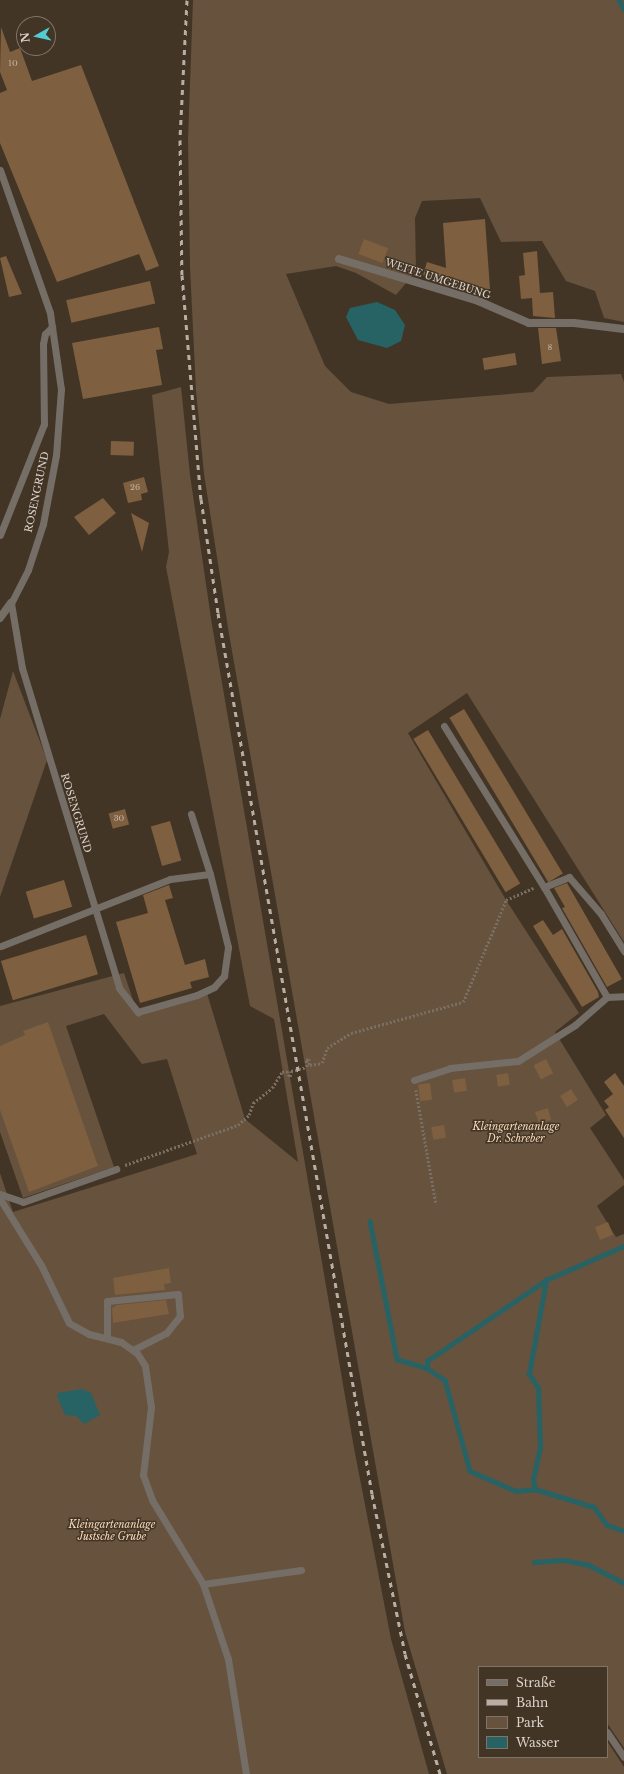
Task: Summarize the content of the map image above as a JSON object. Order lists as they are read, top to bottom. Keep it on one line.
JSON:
{"streets":{"street":["WEITE UMGEBUNG"],"lane":["ROSENGRUND"]},"parks":["Kleingartenanlage Dr. Schreber","Kleingartenanlage Justsche Grube"],"house_numbers":["10","8","26","30"],"legend":["Straße","Bahn","Park","Wasser"],"north":"left"}
